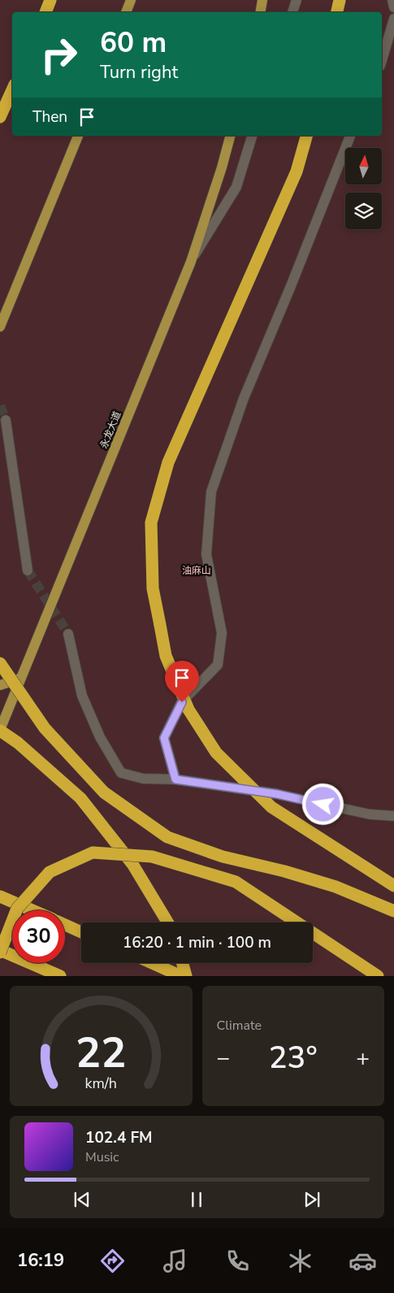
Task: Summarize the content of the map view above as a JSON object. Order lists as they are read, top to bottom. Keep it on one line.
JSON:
{"streets":{"main road":["永龙大道"]},"parks":["油麻山"],"north":"top","page":{"turn":["60 m","Turn right"],"then":"Then","limit":"30","trip":"16:20 · 1 min · 100 m","tile":"Climate","heat":["−","23°","+"],"song":["102.4 FM","Music"],"tabs":"16:19","gauge":["22","km/h"]}}
